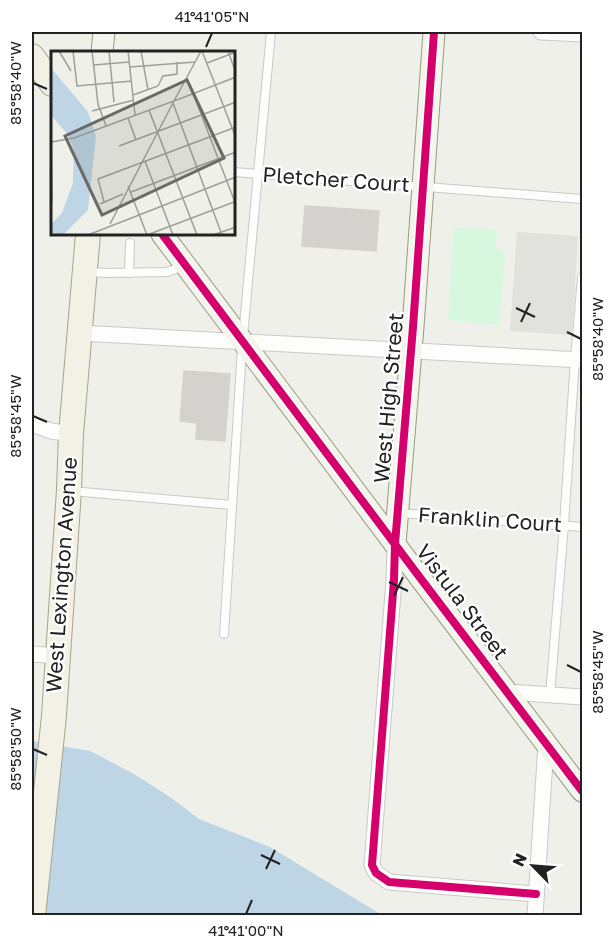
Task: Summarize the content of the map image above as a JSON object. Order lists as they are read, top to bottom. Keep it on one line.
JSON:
{"streets":{"main road":["West Lexington Avenue"],"street":["West High Street","Vistula Street"],"lane":["Pletcher Court","Franklin Court"]},"crossings":[["Pletcher Court","West High Street"],["West High Street","Franklin Court"],["West High Street","Vistula Street"]],"north":"top left","coordinates":["41°41'05\"N","85°58'40\"W","85°58'45\"W","85°58'50\"W","41°41'00\"N"]}
